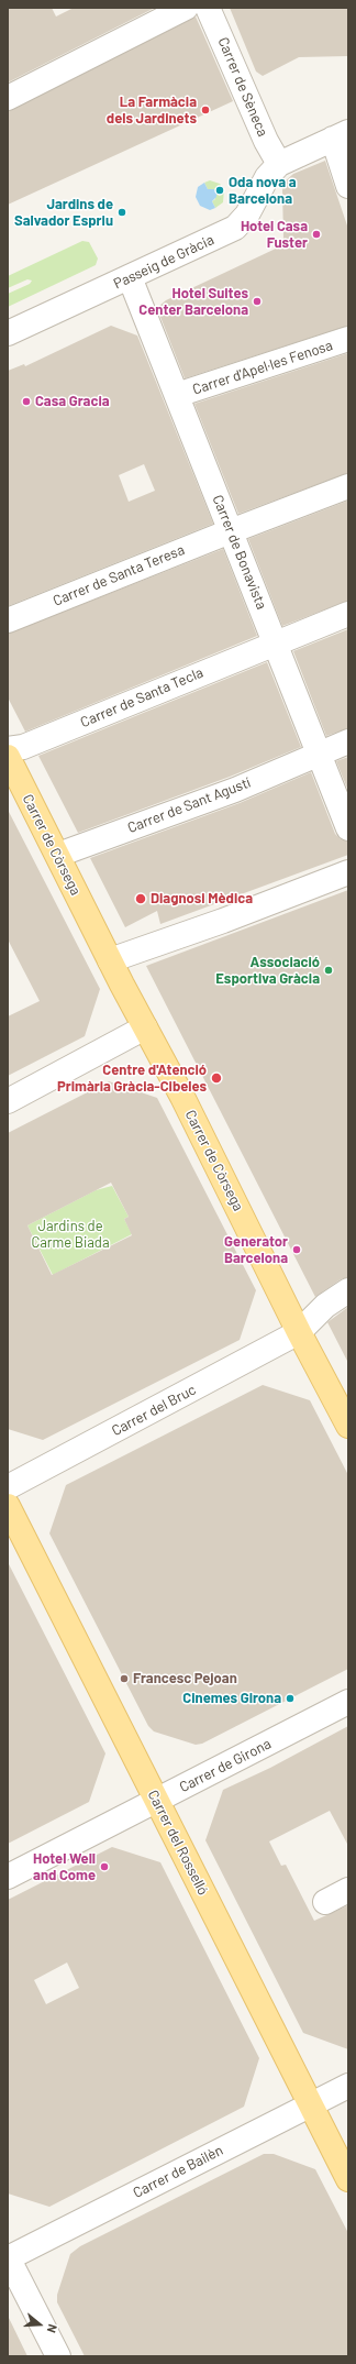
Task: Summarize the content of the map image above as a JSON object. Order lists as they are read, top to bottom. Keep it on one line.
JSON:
{"streets":{"main road":["Carrer de Còrsega","Carrer del Rosselló"],"street":["Carrer de Sèneca","Passeig de Gràcia","Carrer d'Apel·les Fenosa","Carrer de Bonavista","Carrer de Santa Teresa","Carrer de Santa Tecla","Carrer de Sant Agustí","Carrer del Bruc","Carrer de Girona","Carrer de Bailèn"]},"crossings":[["Carrer de Sèneca","Passeig de Gràcia"],["Passeig de Gràcia","Carrer de Bonavista"],["Carrer d'Apel·les Fenosa","Carrer de Bonavista"],["Carrer de Bonavista","Carrer de Santa Teresa"],["Carrer de Bonavista","Carrer de Santa Tecla"],["Carrer de Bonavista","Carrer de Sant Agustí"],["Carrer de Sant Agustí","Carrer de Còrsega"],["Carrer de Còrsega","Carrer del Bruc"],["Carrer de Girona","Carrer del Rosselló"],["Carrer del Rosselló","Carrer de Bailèn"]],"parks":["Jardins de Carme Biada"],"places":["La Farmàcia dels Jardinets","Oda nova a Barcelona","Jardins de Salvador Espriu","Hotel Casa Fuster","Hotel Suites Center Barcelona","Casa Gracia","Diagnosi Mèdica","Associació Esportiva Gràcia","Centre d'Atenció Primària Gràcia-Cibeles","Generator Barcelona","Francesc Pejoan","Cinemes Girona","Hotel Well and Come"],"north":"right"}
